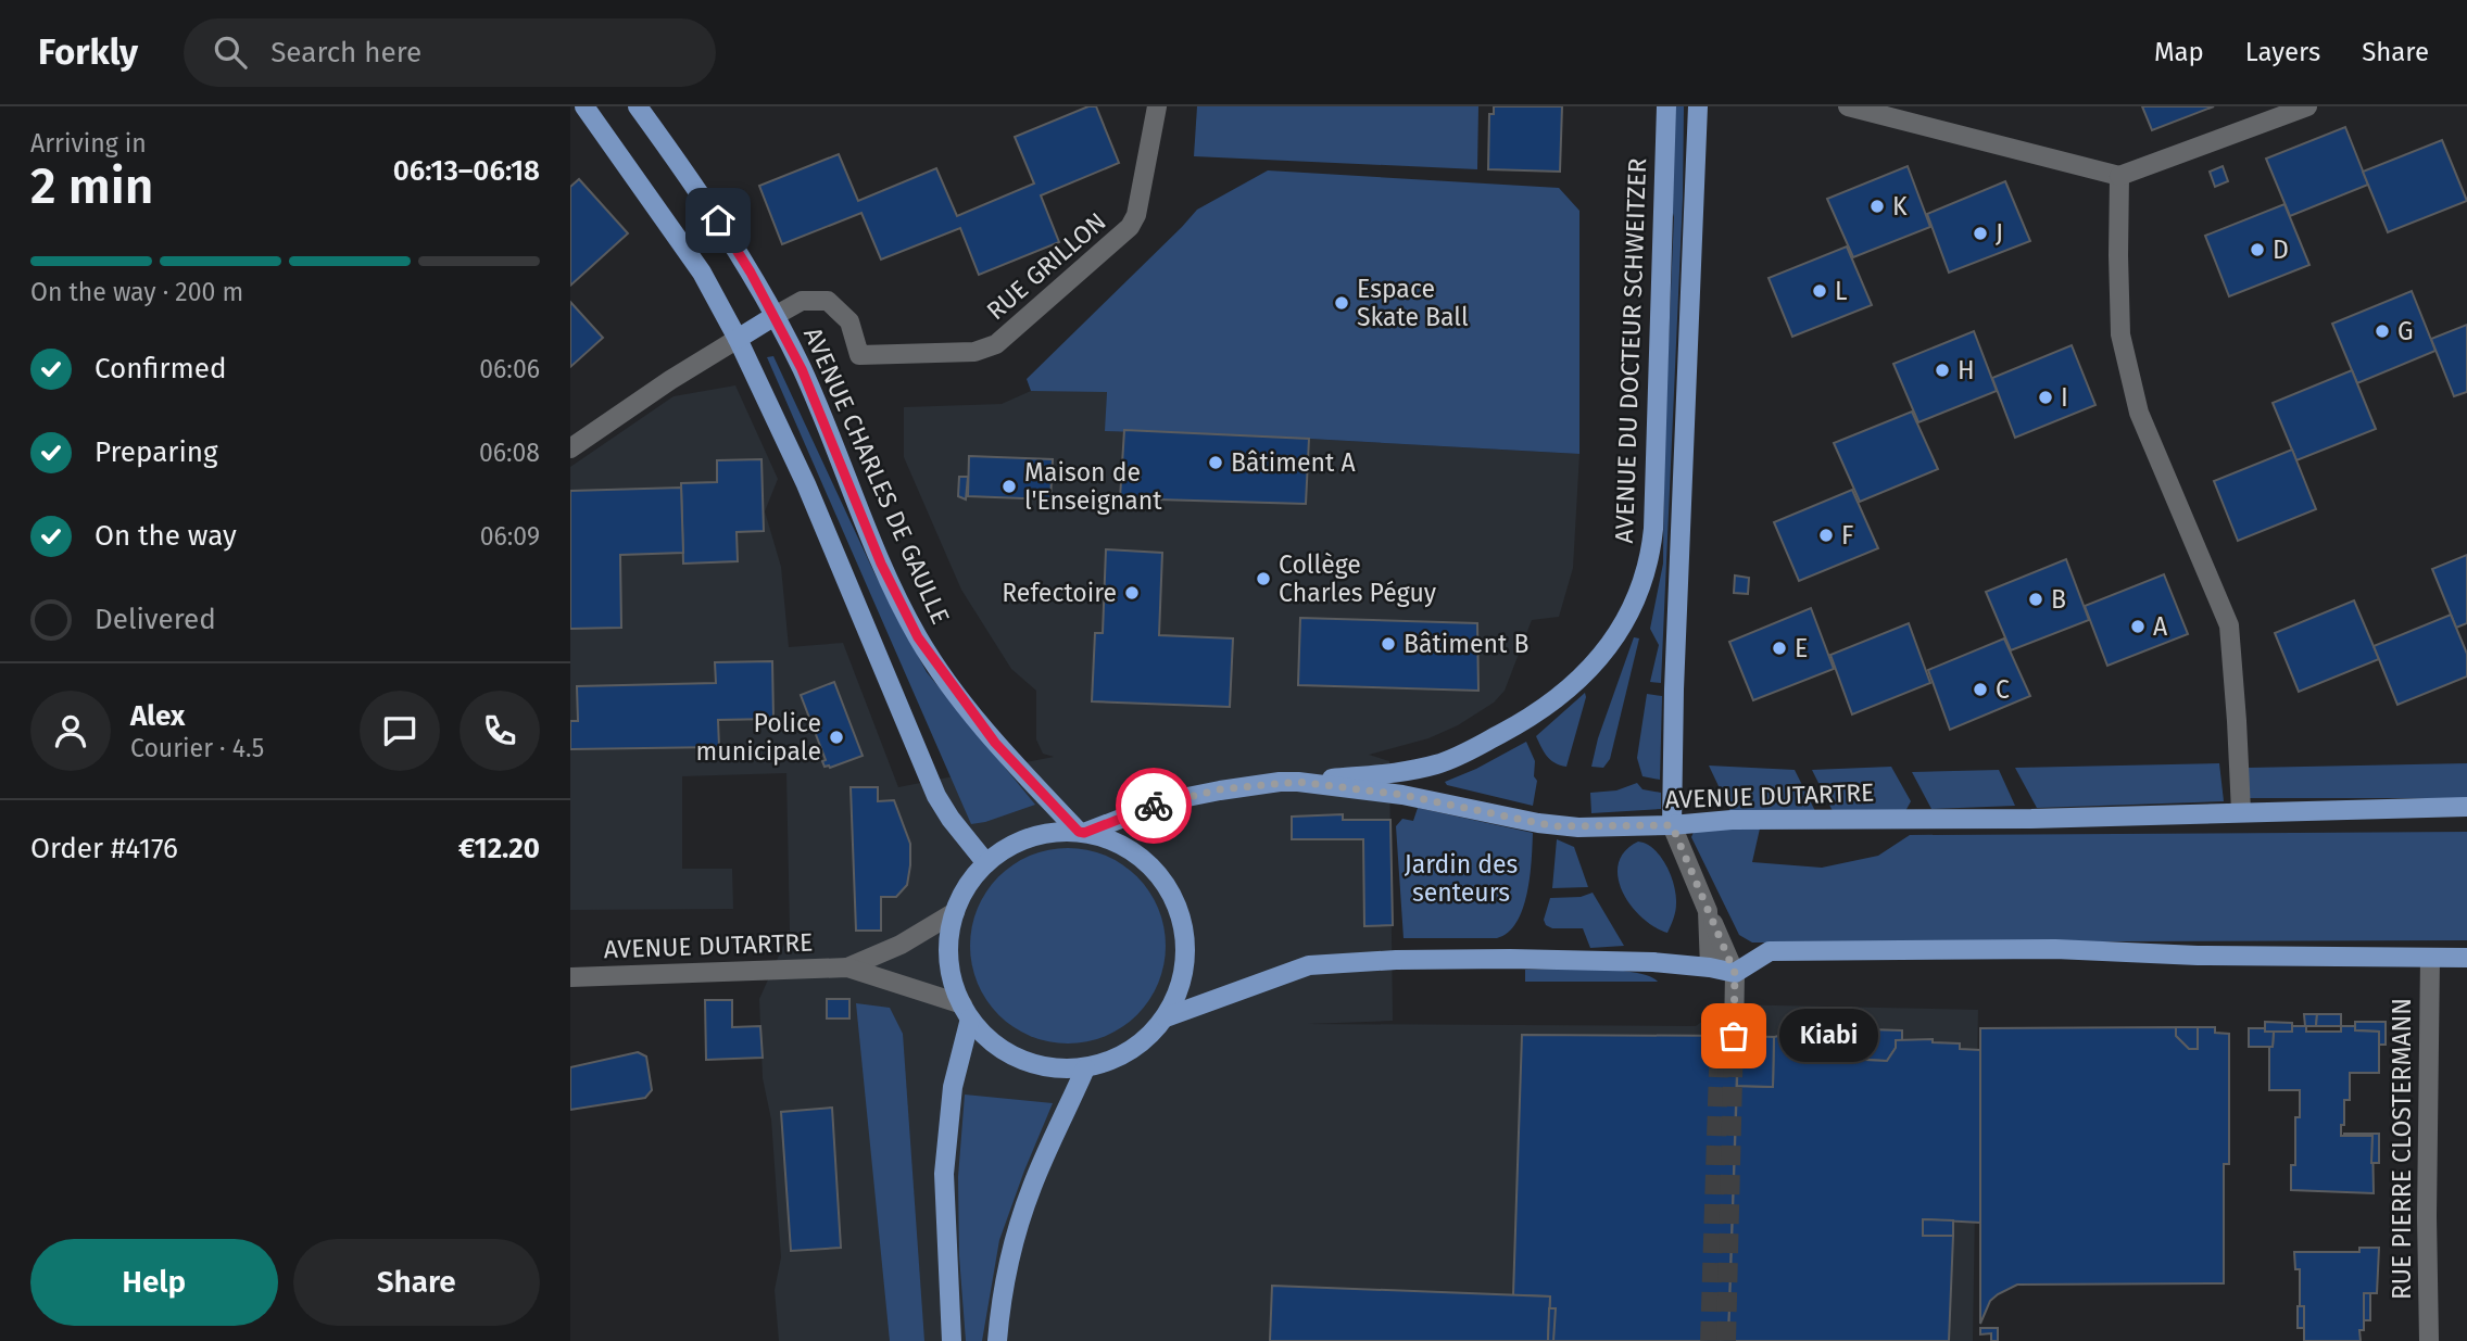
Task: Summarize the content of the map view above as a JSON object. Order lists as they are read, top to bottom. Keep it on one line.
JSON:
{"streets":{"main road":["AVENUE DU DOCTEUR SCHWEITZER","AVENUE CHARLES DE GAULLE","AVENUE DUTARTRE"],"street":["RUE GRILLON","RUE PIERRE CLOSTERMANN"]},"crossings":[["RUE GRILLON","AVENUE CHARLES DE GAULLE"],["AVENUE DU DOCTEUR SCHWEITZER","AVENUE DUTARTRE"],["AVENUE CHARLES DE GAULLE","AVENUE DUTARTRE"]],"parks":["Jardin des senteurs"],"places":["K","J","D","L","Espace Skate Ball","G","H","I","Bâtiment A","Maison de l'Enseignant","F","Collège Charles Péguy","Refectoire","B","A","Bâtiment B","E","C","Police municipale","Kiabi"],"page":{"header":"Forkly","search":"Search here","nav":["Map","Layers","Share"],"heading":["2 min","Arriving in","06:13–06:18"],"panel":["Alex","Courier · 4.5","Order #4176","€12.20"],"bar":"On the way · 200 m","list":[["Confirmed","06:06"],["Preparing","06:08"],["On the way","06:09"],"Delivered"],"bubble":"Kiabi","buttons":["Help","Share"]}}
